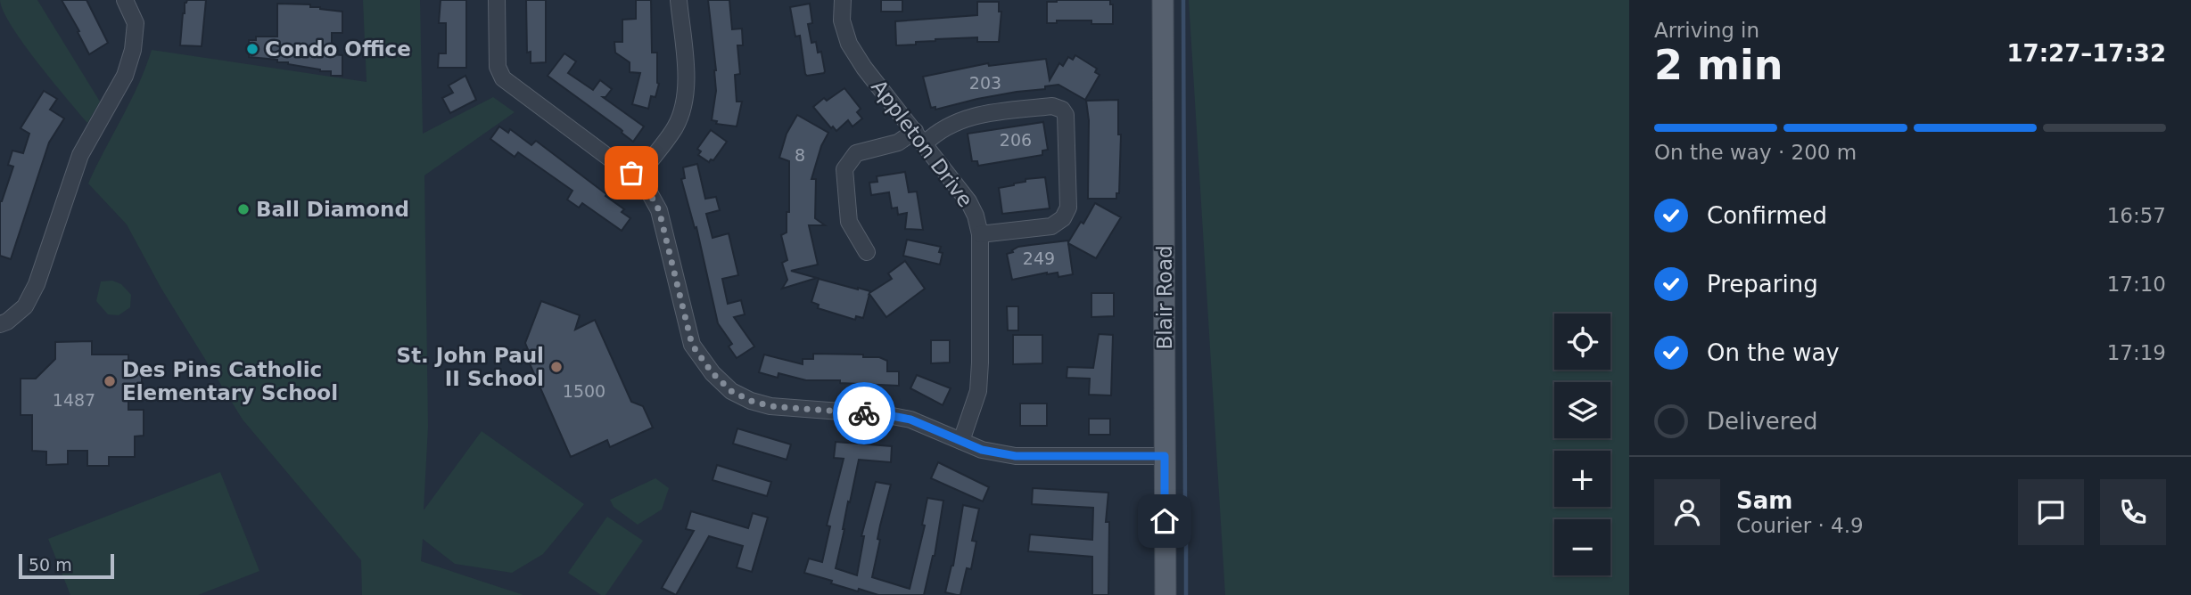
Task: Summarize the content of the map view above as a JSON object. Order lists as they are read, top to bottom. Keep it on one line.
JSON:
{"streets":{"main road":["Blair Road"],"street":["Appleton Drive"]},"places":["Condo Office","Ball Diamond","St. John Paul II School","Des Pins Catholic Elementary School"],"house_numbers":["203","206","8","249","1500","1487"],"scale_bar":"50 m","page":{"heading":["2 min","Arriving in","17:27–17:32"],"panel":["Sam","Courier · 4.9"],"bar":"On the way · 200 m","list":[["Confirmed","16:57"],["Preparing","17:10"],["On the way","17:19"],"Delivered"],"map_buttons":["+","−"],"scale":"50 m"}}
